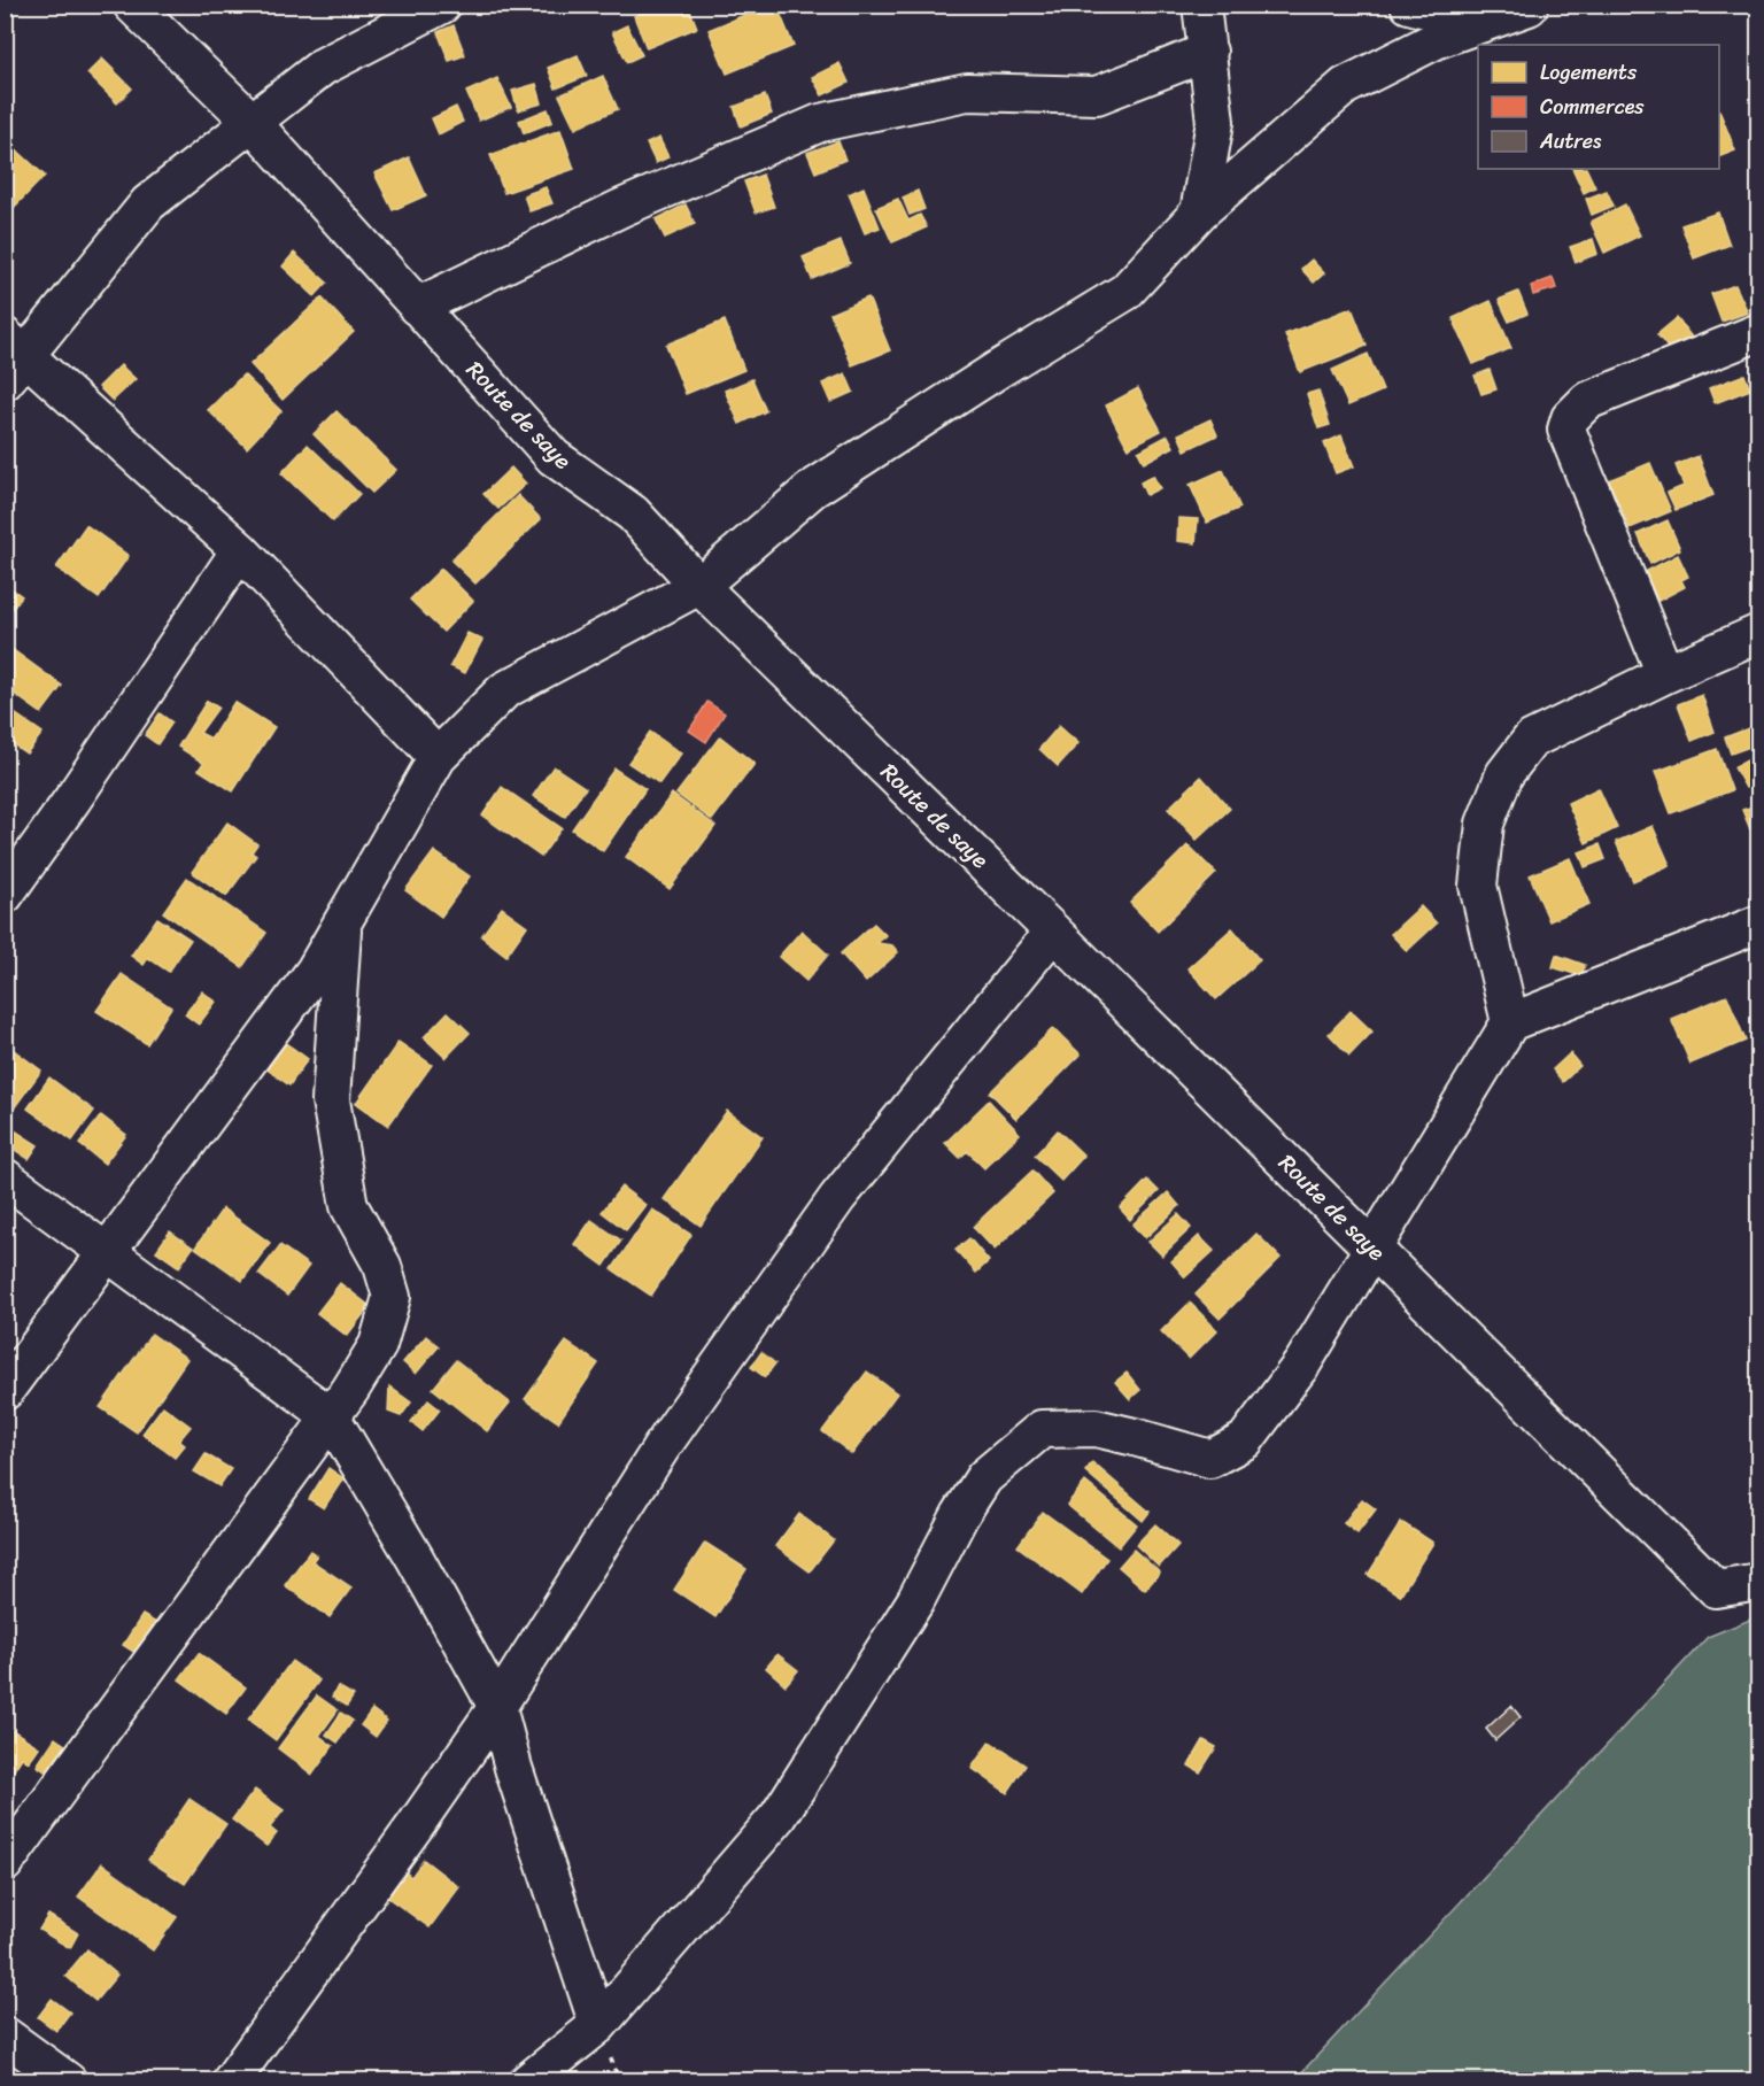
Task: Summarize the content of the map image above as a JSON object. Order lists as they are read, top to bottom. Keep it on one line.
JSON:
{"streets":{"street":["Route de saye"]},"legend":["Logements","Commerces","Autres"]}
